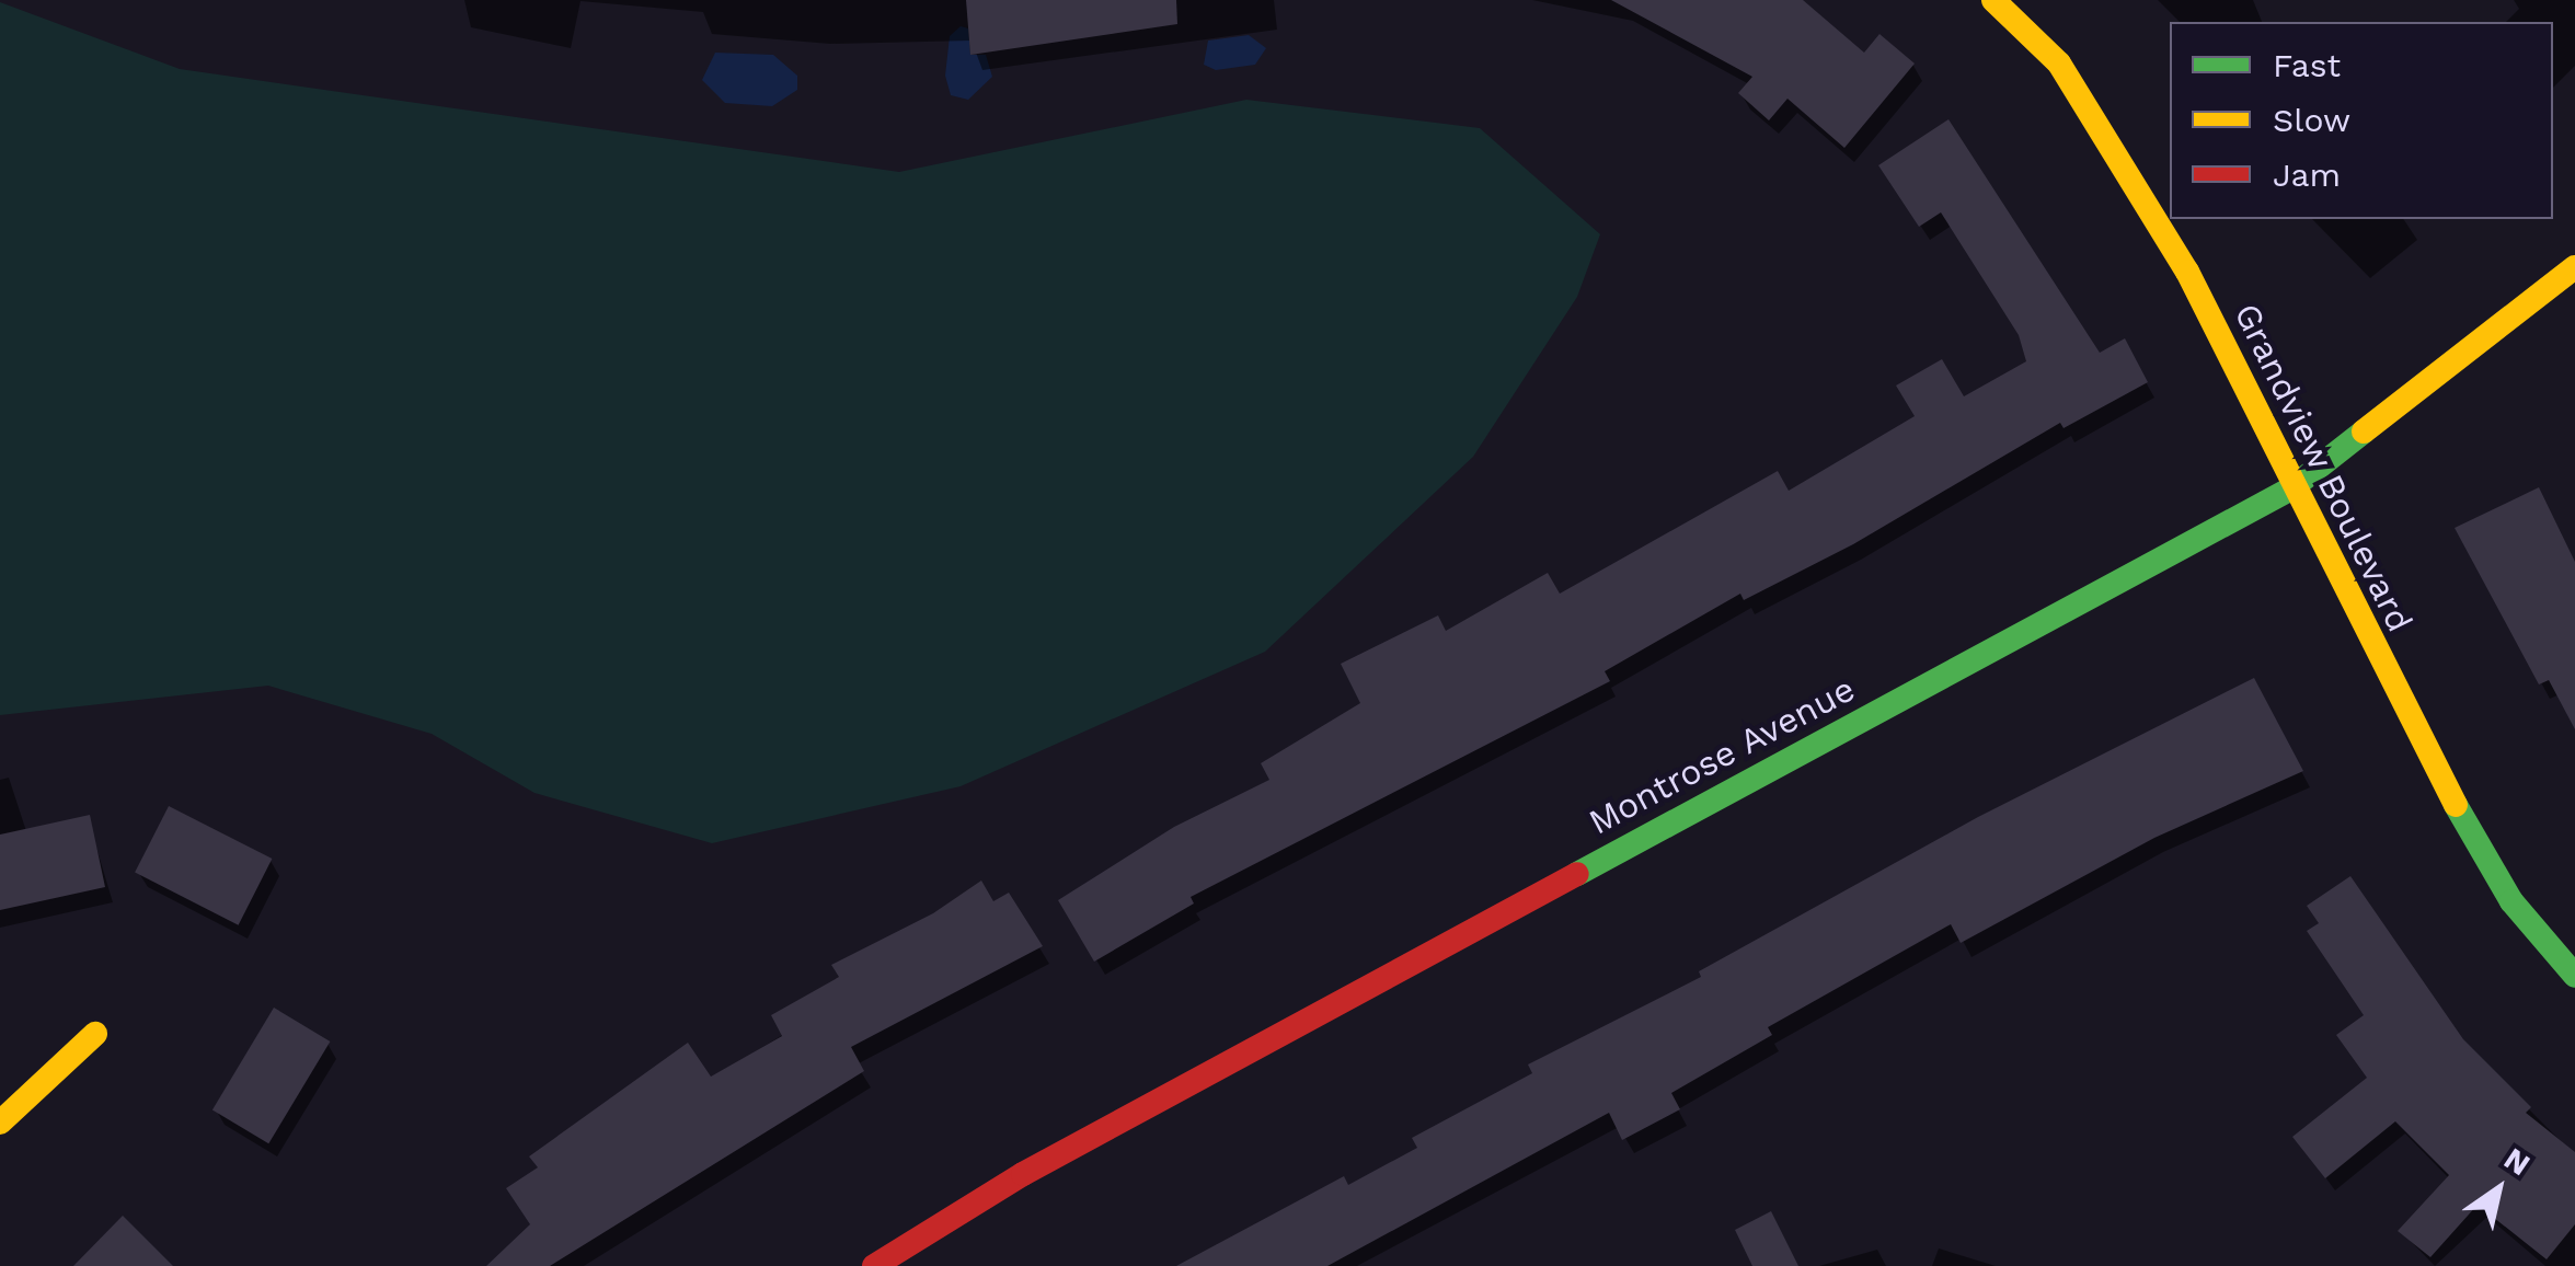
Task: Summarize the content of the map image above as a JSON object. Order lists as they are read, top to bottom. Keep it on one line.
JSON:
{"streets":{"street":["Grandview Boulevard","Montrose Avenue"]},"crossings":[["Grandview Boulevard","Montrose Avenue"]],"legend":["Fast","Slow","Jam"],"north":"top right"}
